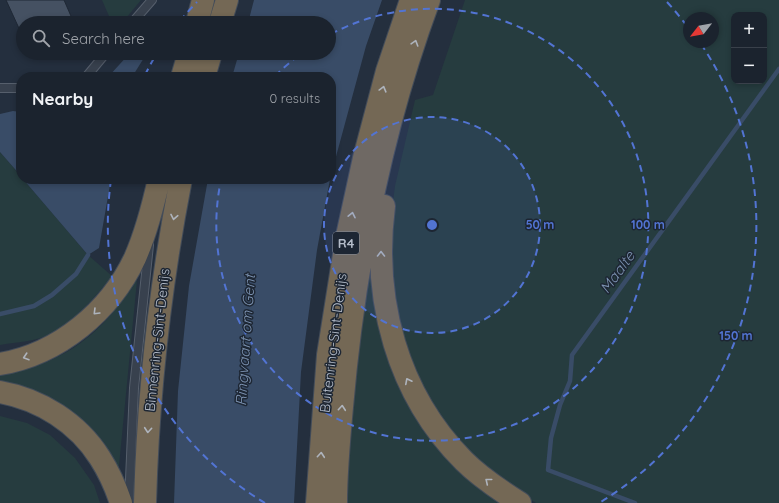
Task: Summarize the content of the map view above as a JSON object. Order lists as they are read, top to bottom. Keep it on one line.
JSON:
{"streets":{"highway":["R4","Binnenring-Sint-Denijs","Buitenring-Sint-Denijs"]},"water":["Maalte","Ringvaart om Gent"],"north":"bottom left","page":{"map_buttons":["+","−"],"search":"Search here","heading":["Nearby","0 results"]},"rings":["50 m","100 m","150 m"]}
